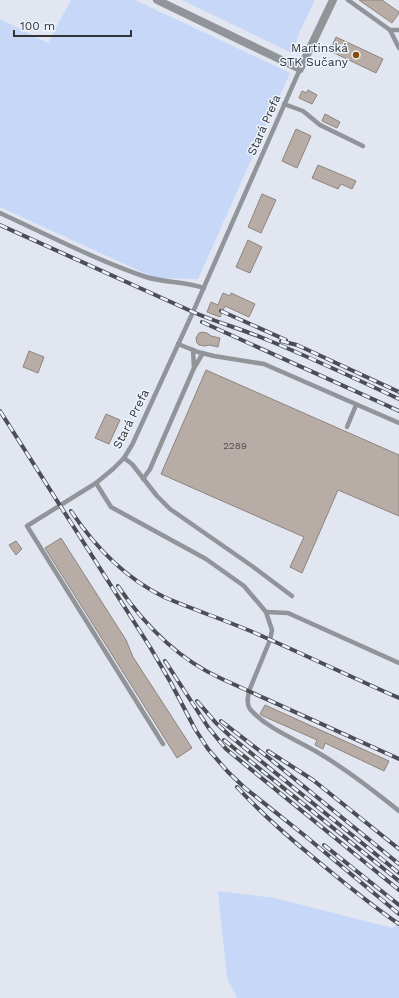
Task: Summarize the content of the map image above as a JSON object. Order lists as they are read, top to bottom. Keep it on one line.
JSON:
{"streets":{"lane":["Stará Prefa"]},"places":["Martinská STK Sučany"],"house_numbers":["2289"],"scale_bar":"100 m"}
